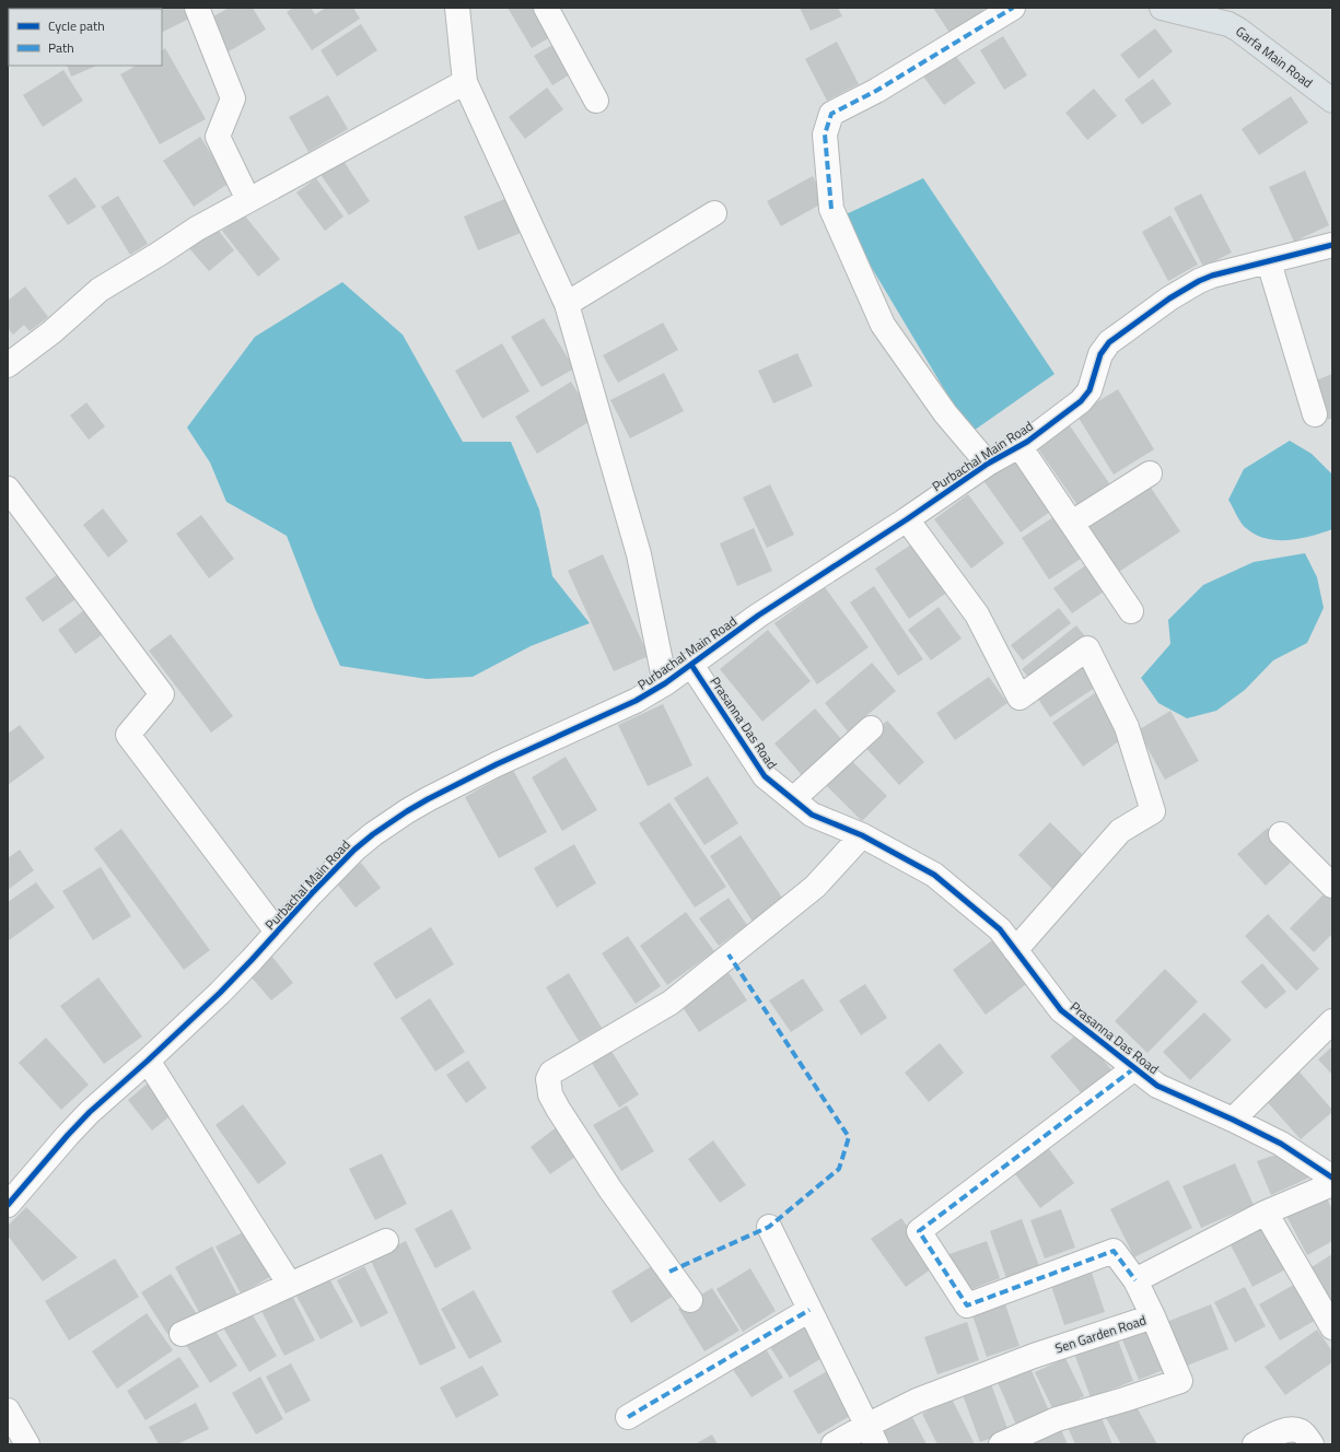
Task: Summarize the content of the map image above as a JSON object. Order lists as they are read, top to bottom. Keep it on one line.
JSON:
{"streets":{"main road":["Garfa Main Road"],"street":["Purbachal Main Road","Prasanna Das Road","Sen Garden Road"]},"crossings":[["Purbachal Main Road","Prasanna Das Road"],["Prasanna Das Road","Sen Garden Road"]],"legend":["Cycle path","Path"]}
